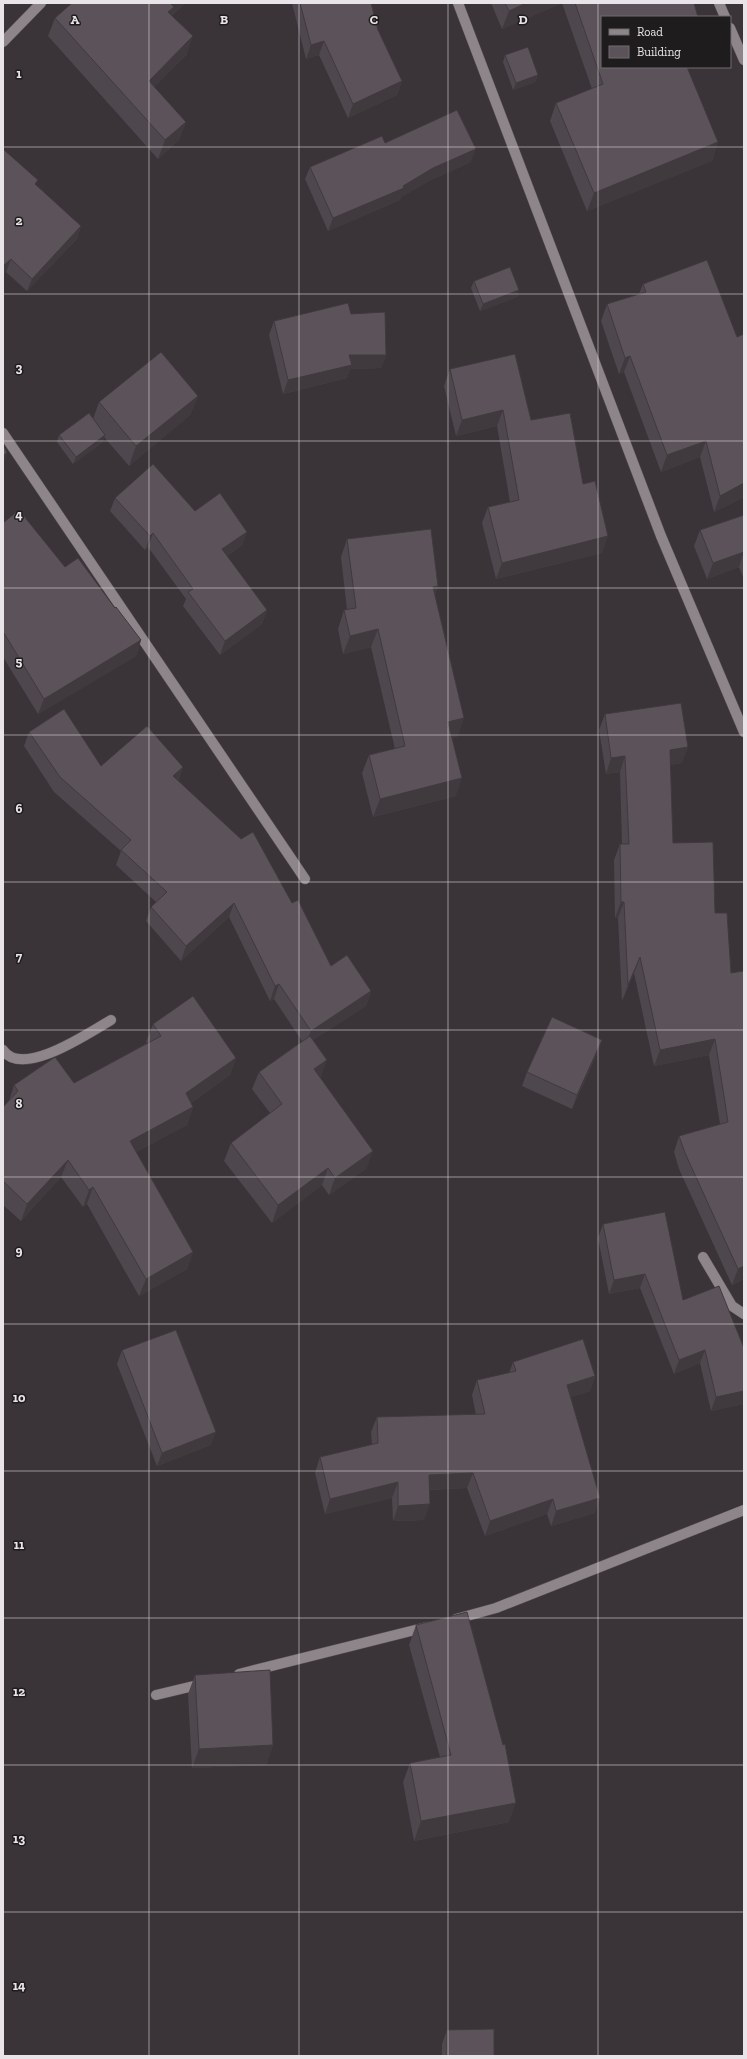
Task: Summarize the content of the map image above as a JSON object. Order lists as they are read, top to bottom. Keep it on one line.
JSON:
{"legend":["Road","Building"],"grid":{"columns":["A","B","C","D"],"rows":["1","2","3","4","5","6","7","8","9","10","11","12","13","14"]}}
